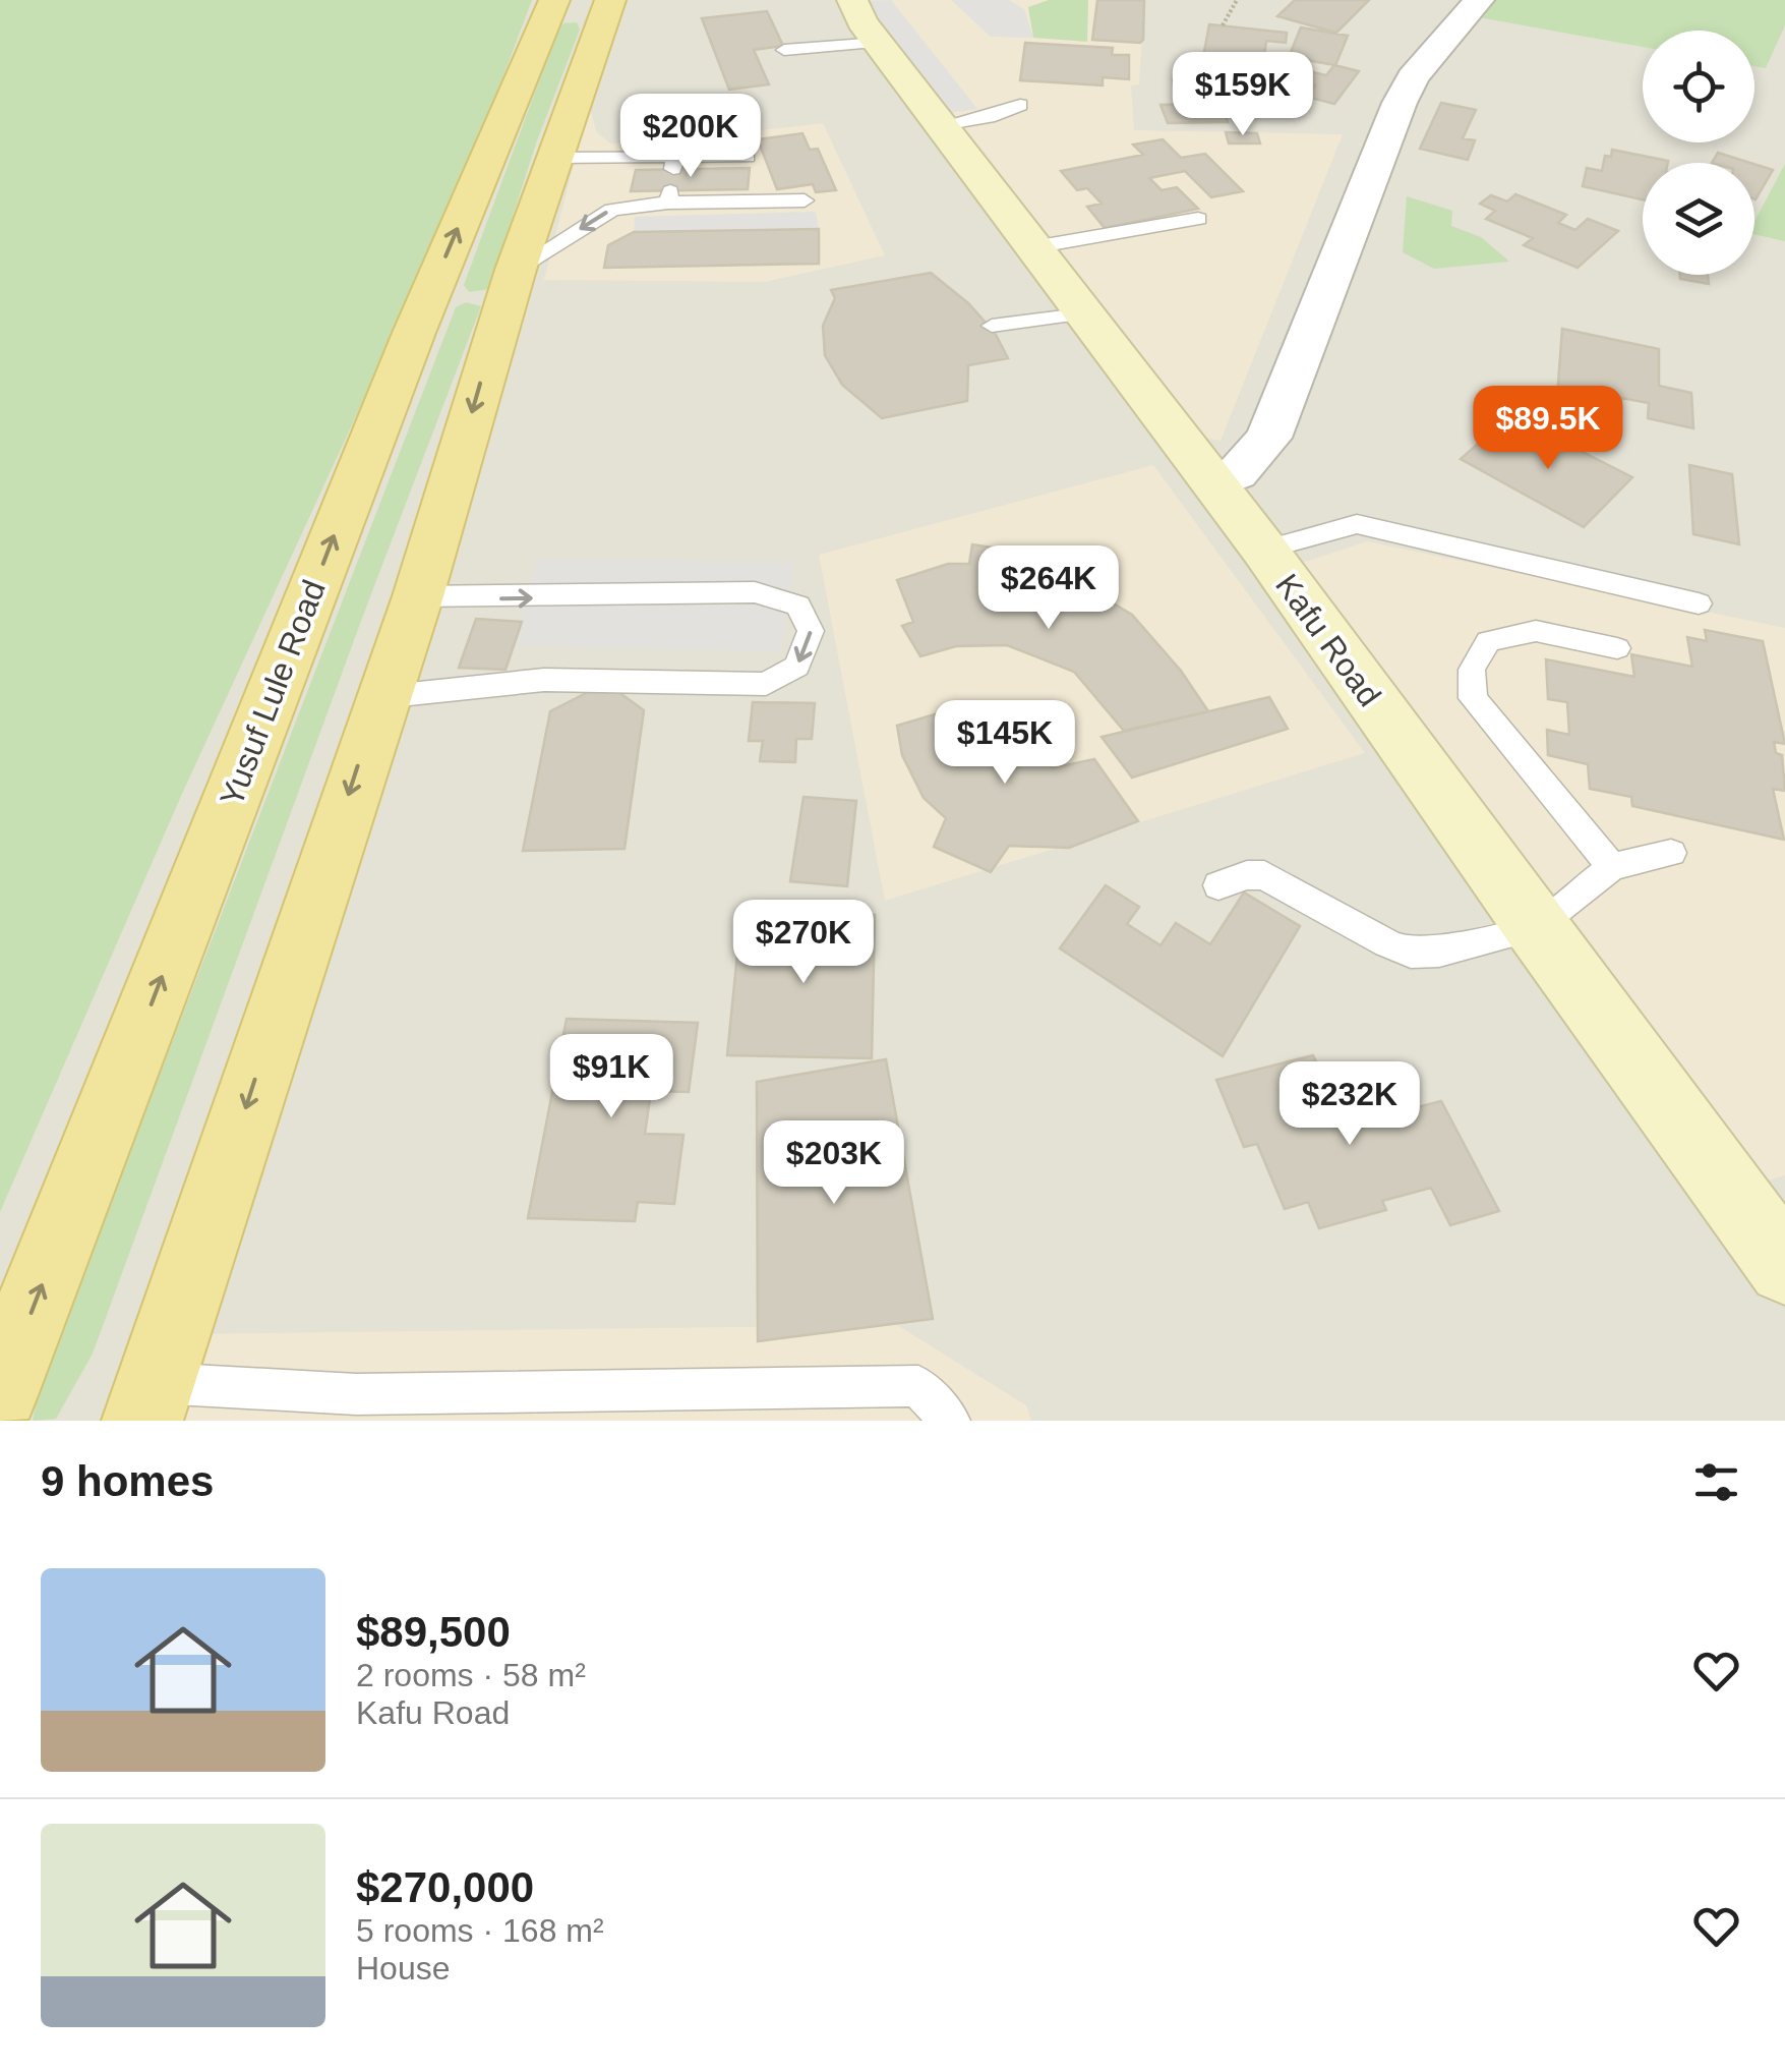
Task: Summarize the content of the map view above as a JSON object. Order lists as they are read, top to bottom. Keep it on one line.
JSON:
{"streets":{"main road":["Kafu Road","Yusuf Lule Road"]},"page":{"price":["$159K","$200K","$89.5K","$264K","$145K","$270K","$91K","$232K","$203K"],"heading":"9 homes","list":[{"name":"$89,500","note":"2 rooms · 58 m² · Kafu Road"},{"name":"$270,000","note":"5 rooms · 168 m² · House"}]}}
